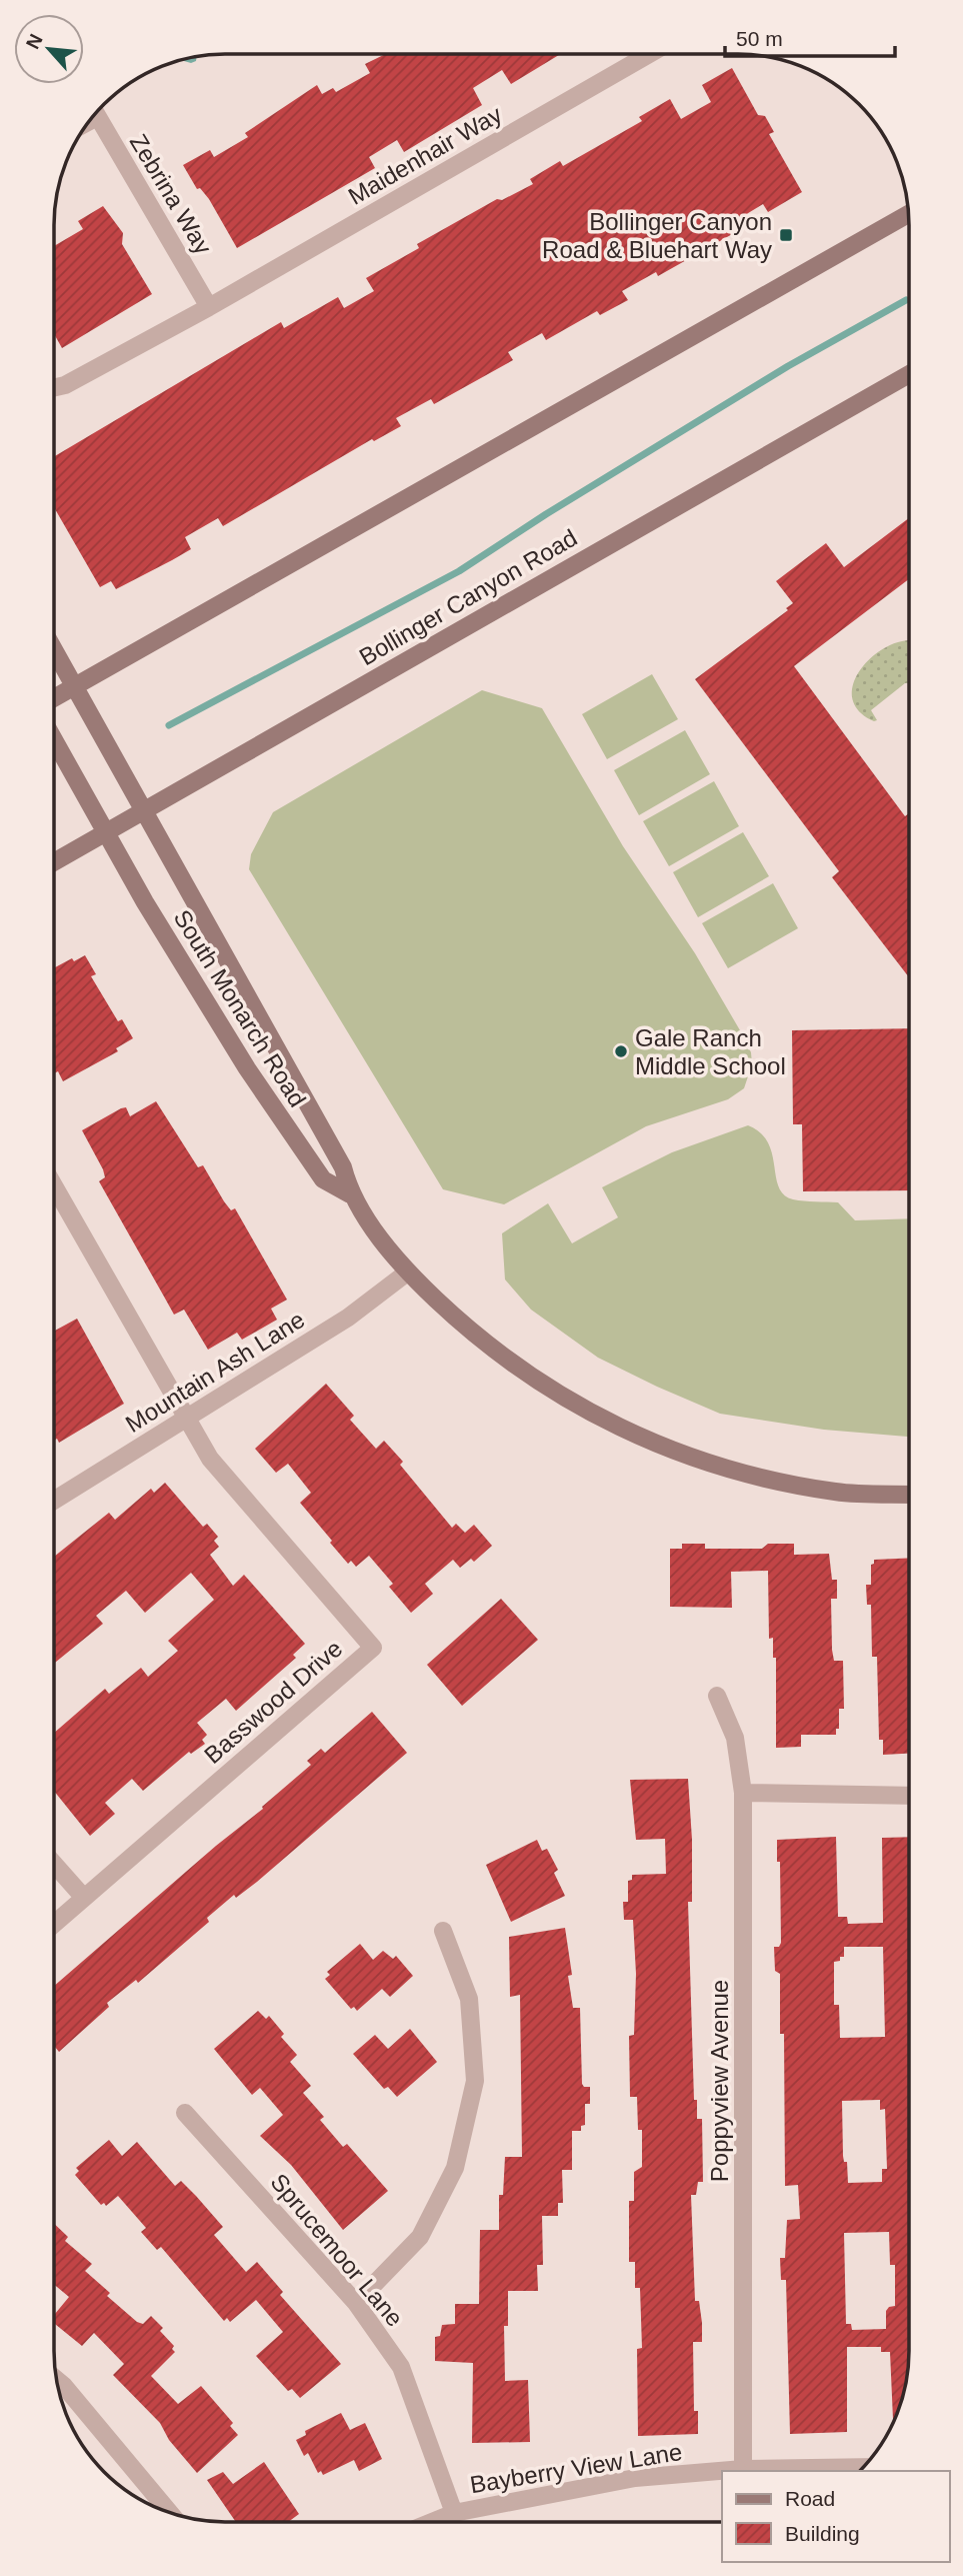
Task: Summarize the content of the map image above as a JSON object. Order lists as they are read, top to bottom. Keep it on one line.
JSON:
{"streets":{"main road":["Bollinger Canyon Road","South Monarch Road"],"street":["Maidenhair Way","Zebrina Way","Mountain Ash Lane","Basswood Drive","Poppyview Avenue","Sprucemoor Lane","Bayberry View Lane"]},"crossings":[["Maidenhair Way","Zebrina Way"],["Bollinger Canyon Road","South Monarch Road"],["South Monarch Road","Mountain Ash Lane"],["Mountain Ash Lane","Basswood Drive"],["Poppyview Avenue","Bayberry View Lane"],["Sprucemoor Lane","Bayberry View Lane"]],"places":{"transit":["Bollinger Canyon Road & Bluehart Way"],"other":["Gale Ranch Middle School"]},"legend":["Road","Building"],"scale_bar":"50 m","north":"top left"}
